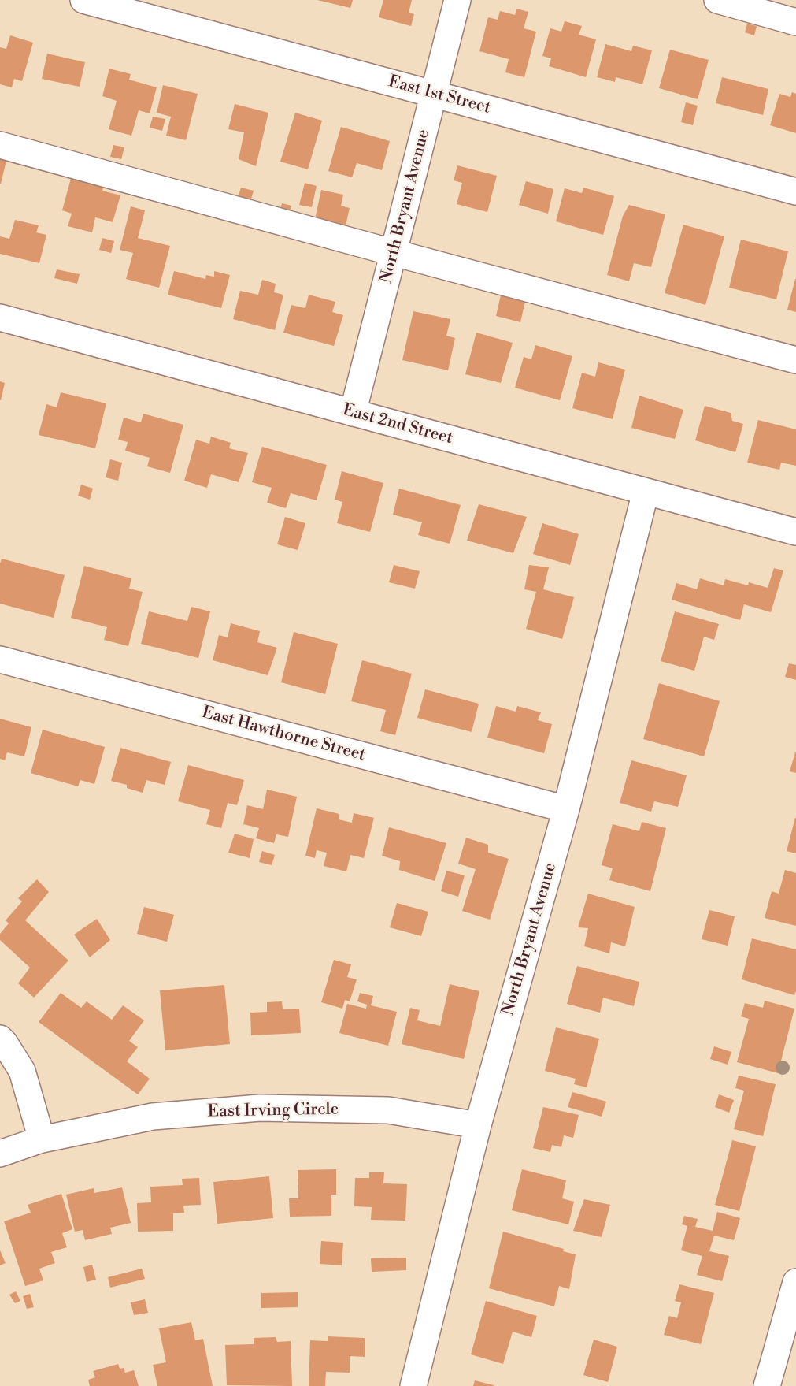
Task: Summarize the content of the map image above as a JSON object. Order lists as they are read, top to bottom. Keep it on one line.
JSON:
{"streets":{"street":["East 1st Street","North Bryant Avenue","East 2nd Street","East Hawthorne Street","East Irving Circle"]},"crossings":[["East 1st Street","North Bryant Avenue"],["North Bryant Avenue","East 2nd Street"],["North Bryant Avenue","East Hawthorne Street"],["North Bryant Avenue","East Irving Circle"]]}
